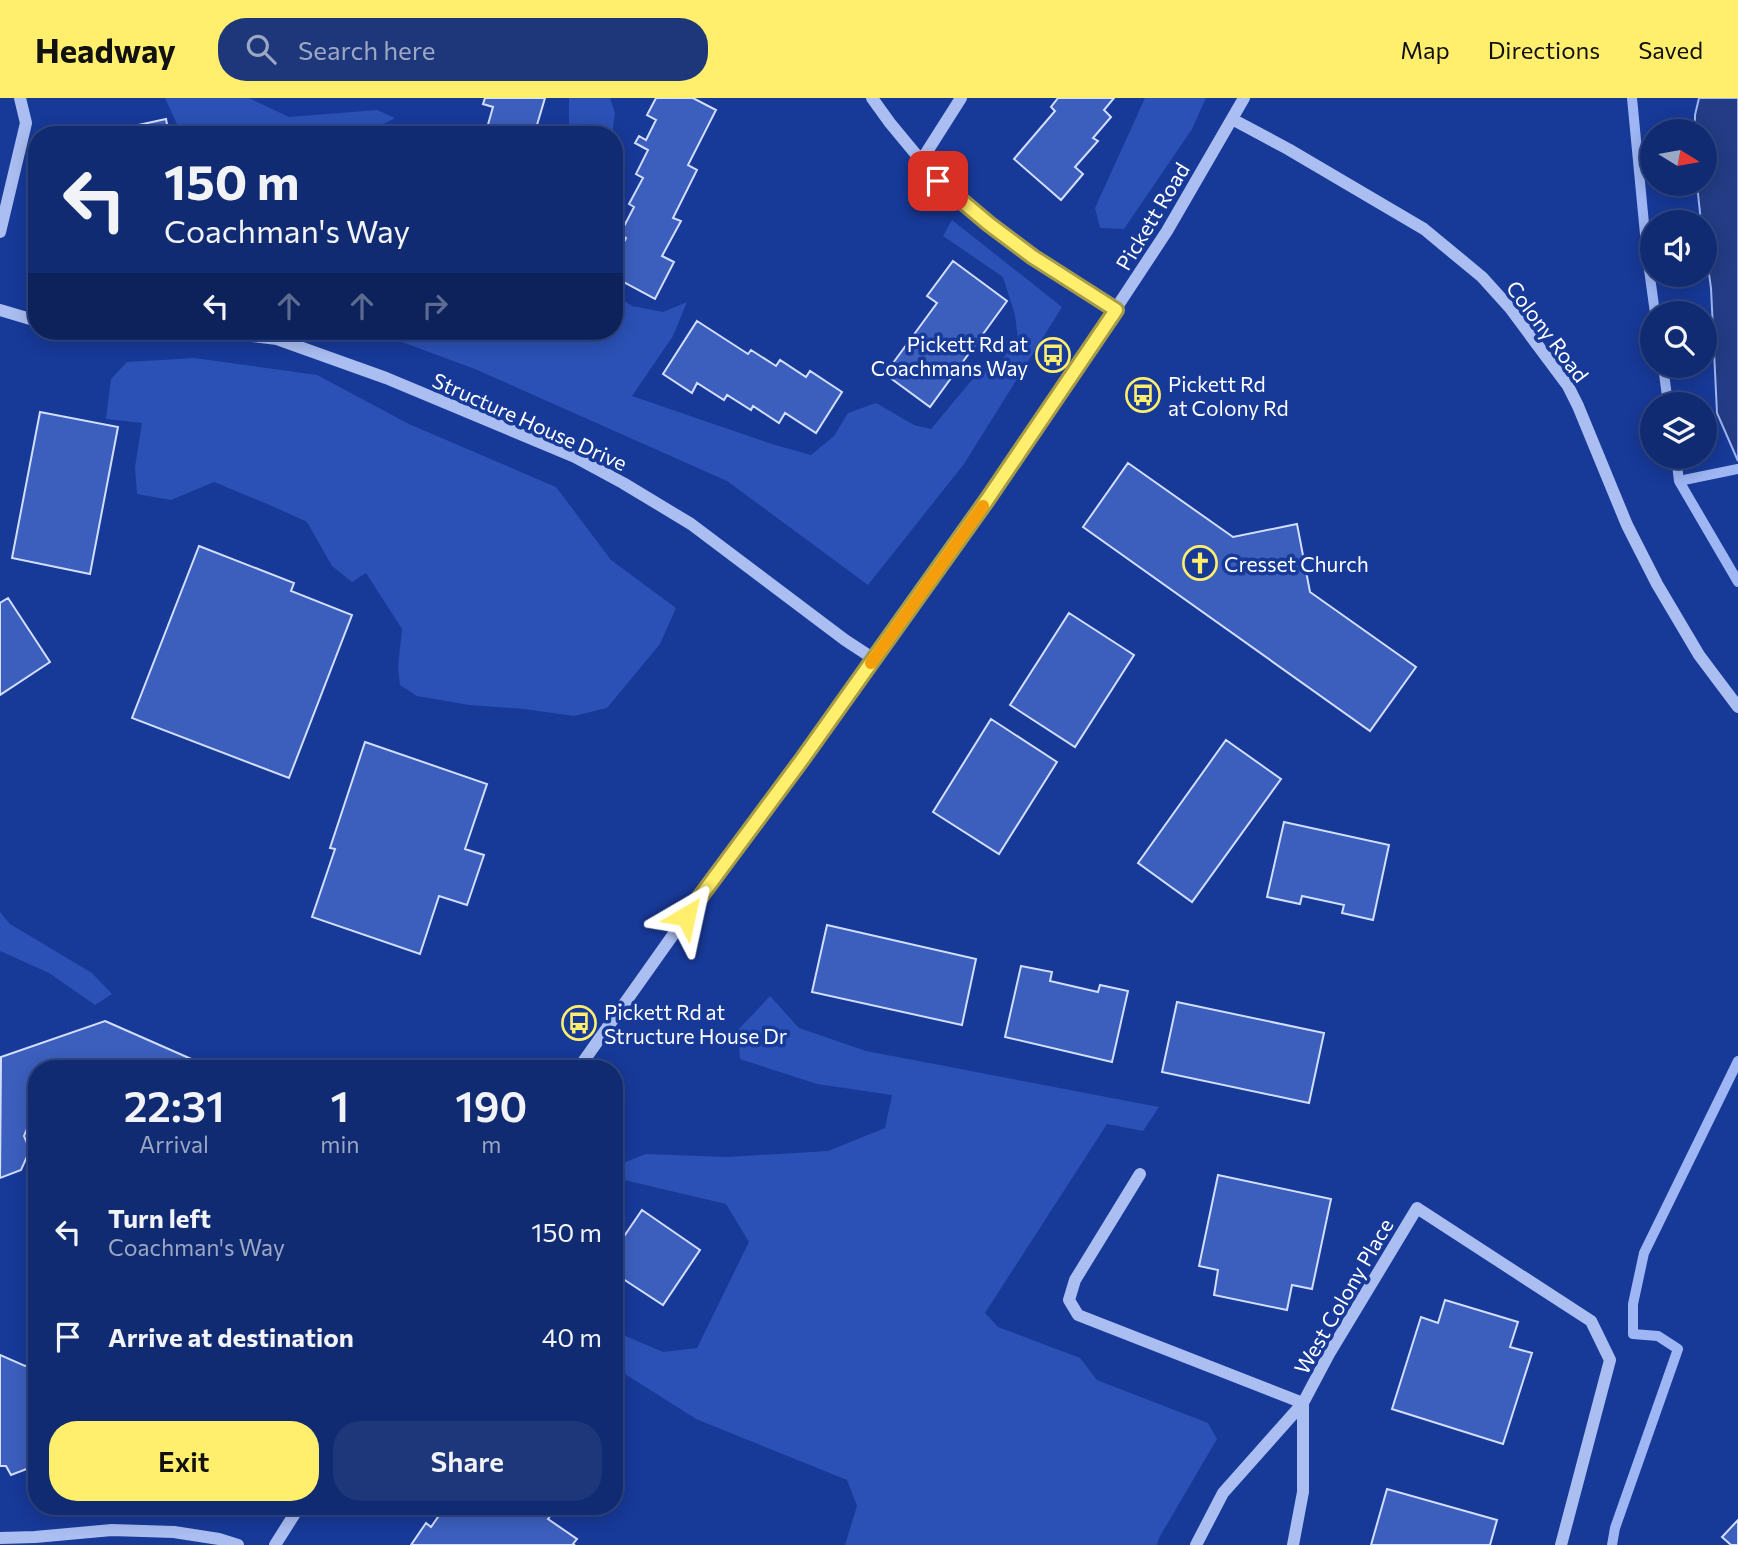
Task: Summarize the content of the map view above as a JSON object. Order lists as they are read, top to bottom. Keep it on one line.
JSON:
{"streets":{"street":["Pickett Road","Colony Road","Structure House Drive","West Colony Place"]},"crossings":[["Pickett Road","Colony Road"],["Pickett Road","Structure House Drive"]],"places":{"bus stop":["Pickett Rd at Coachmans Way","Pickett Rd at Colony Rd","Pickett Rd at Structure House Dr"],"church":["Cresset Church"]},"north":"right","page":{"header":"Headway","search":"Search here","nav":["Map","Directions","Saved"],"turn":["150 m","Coachman's Way"],"eta":["22:31","Arrival","1","min","190","m"],"list":[{"name":"Turn left","note":"Coachman's Way","value":"150 m"},{"name":"Arrive at destination","value":"40 m"}],"buttons":["Exit","Share"]}}
